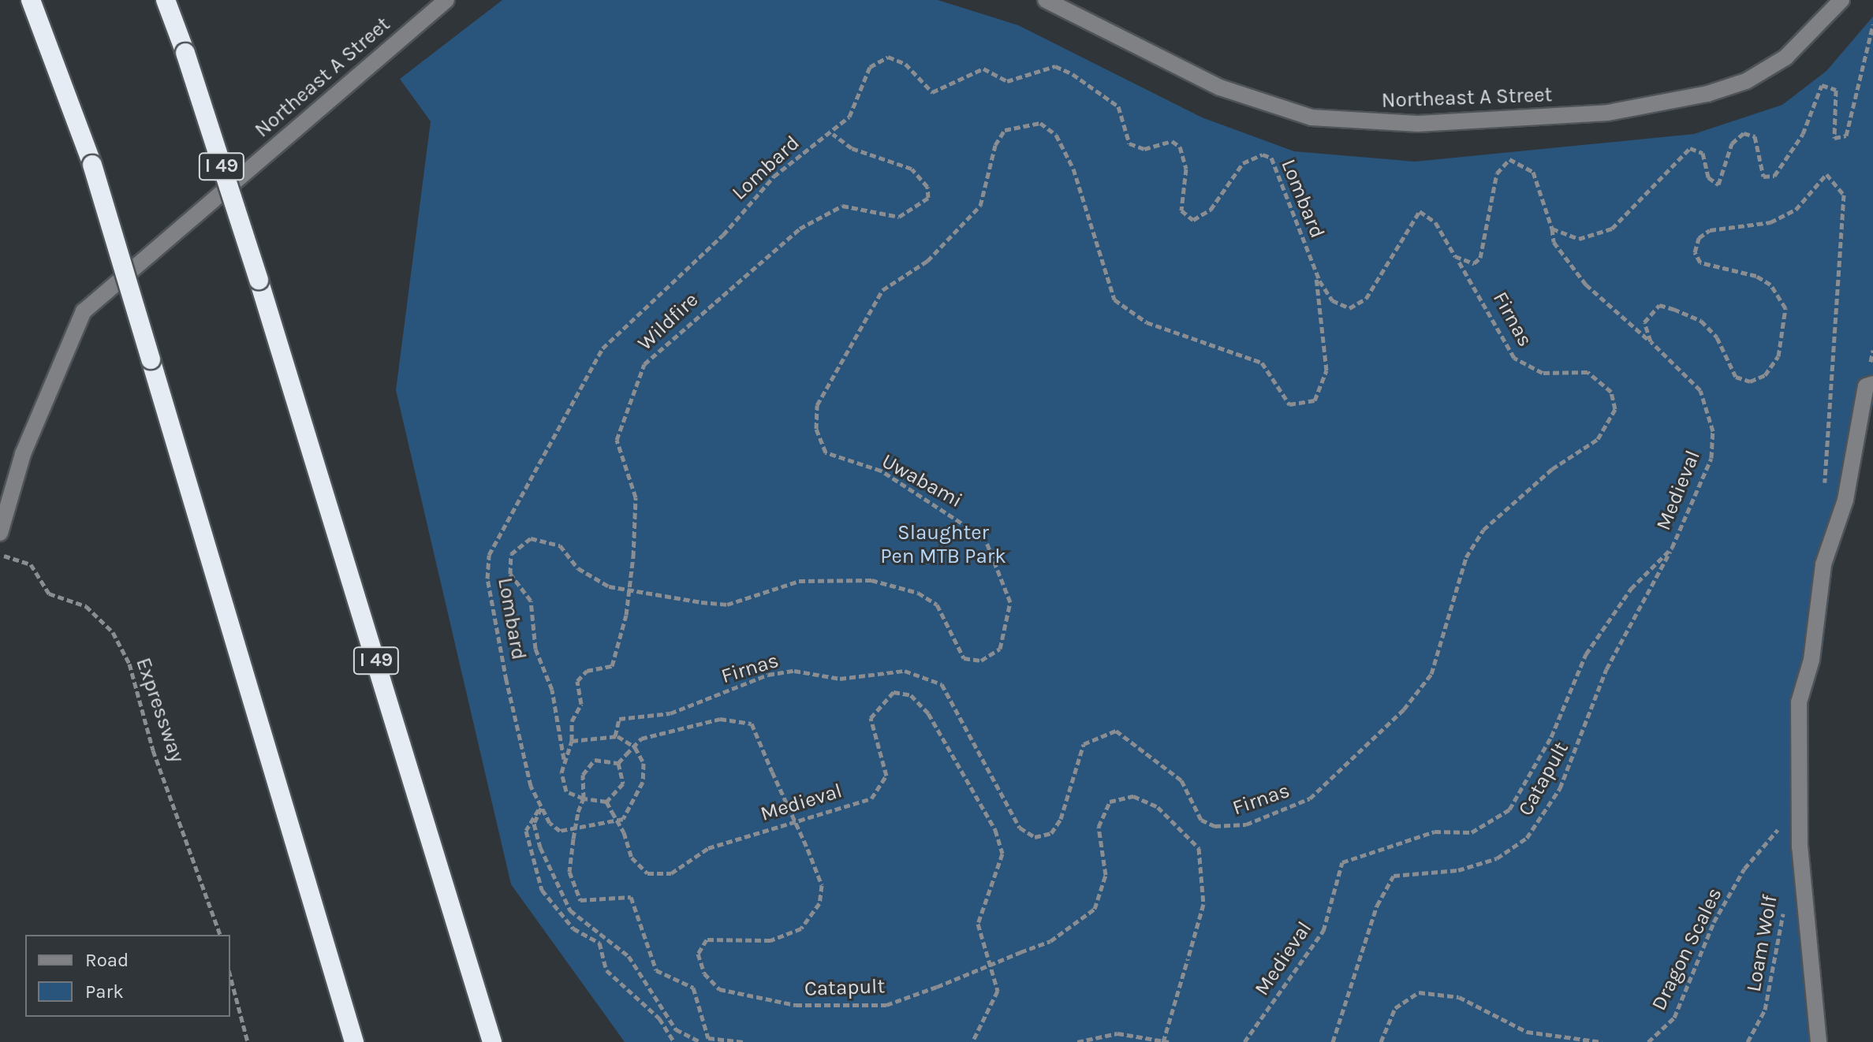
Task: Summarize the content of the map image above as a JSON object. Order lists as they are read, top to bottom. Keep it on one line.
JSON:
{"streets":{"highway":["I 49"],"street":["Northeast A Street"],"path":["Lombard","Firnas","Wildfire","Uwabami","Medieval","Expressway","Catapult","Loam Wolf","Dragon Scales"]},"crossings":[["Lombard","Firnas"],["Lombard","Wildfire"],["Lombard","Uwabami"],["Wildfire","Uwabami"],["Medieval","Catapult"]],"parks":["Slaughter Pen MTB Park"],"legend":["Road","Park"]}
